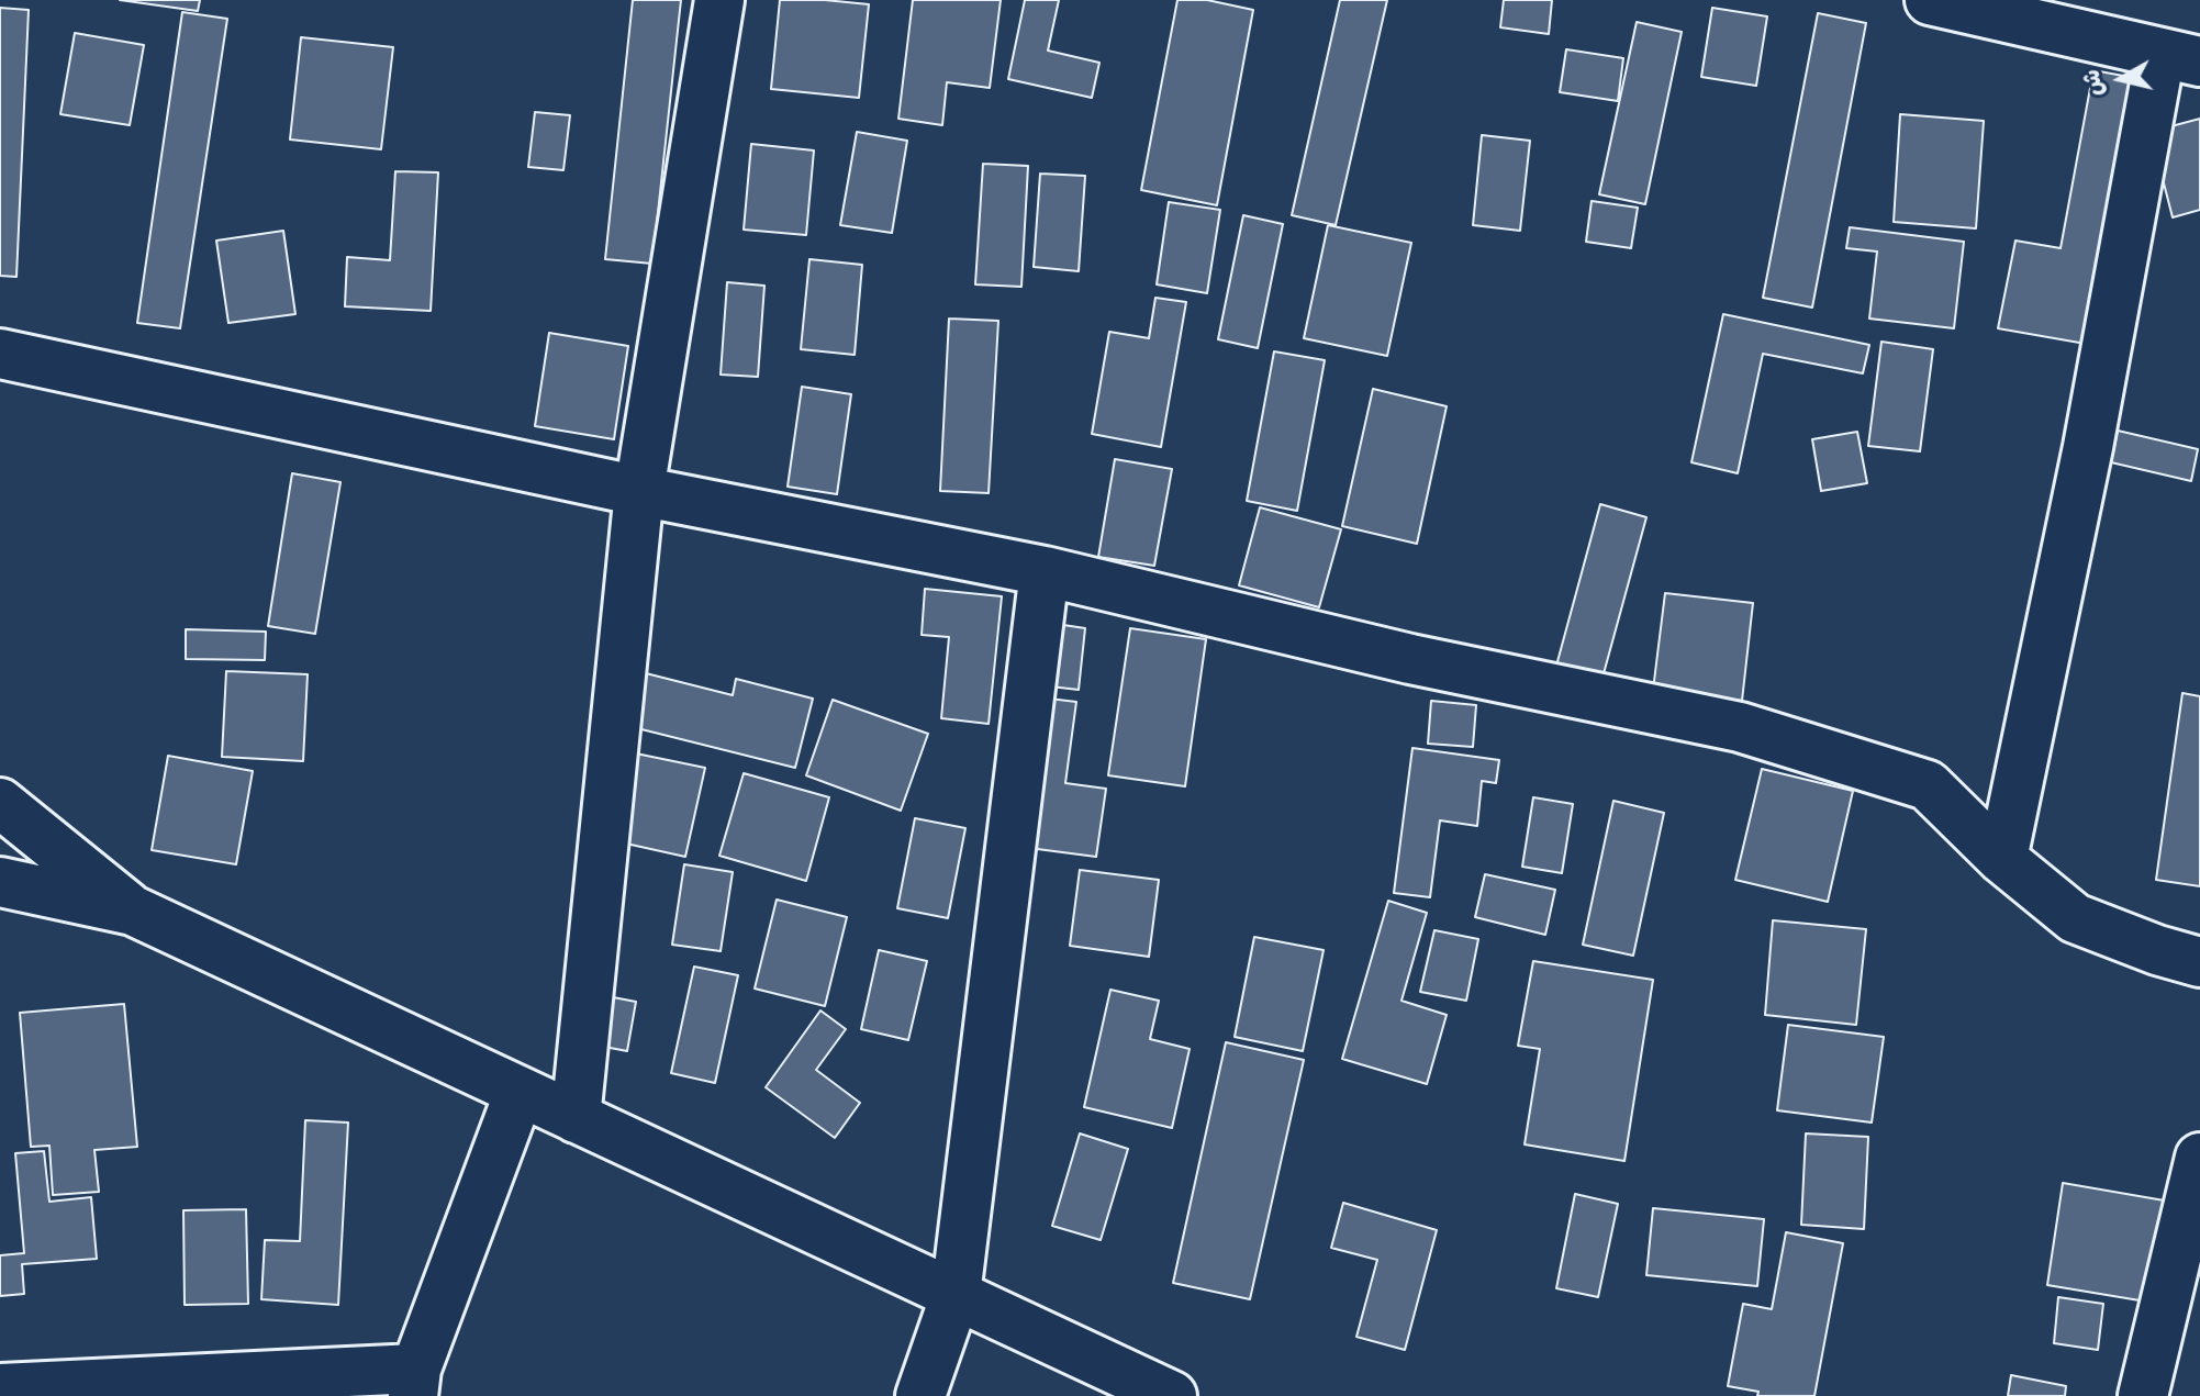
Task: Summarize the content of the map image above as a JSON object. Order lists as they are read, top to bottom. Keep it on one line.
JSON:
{"north":"left"}
